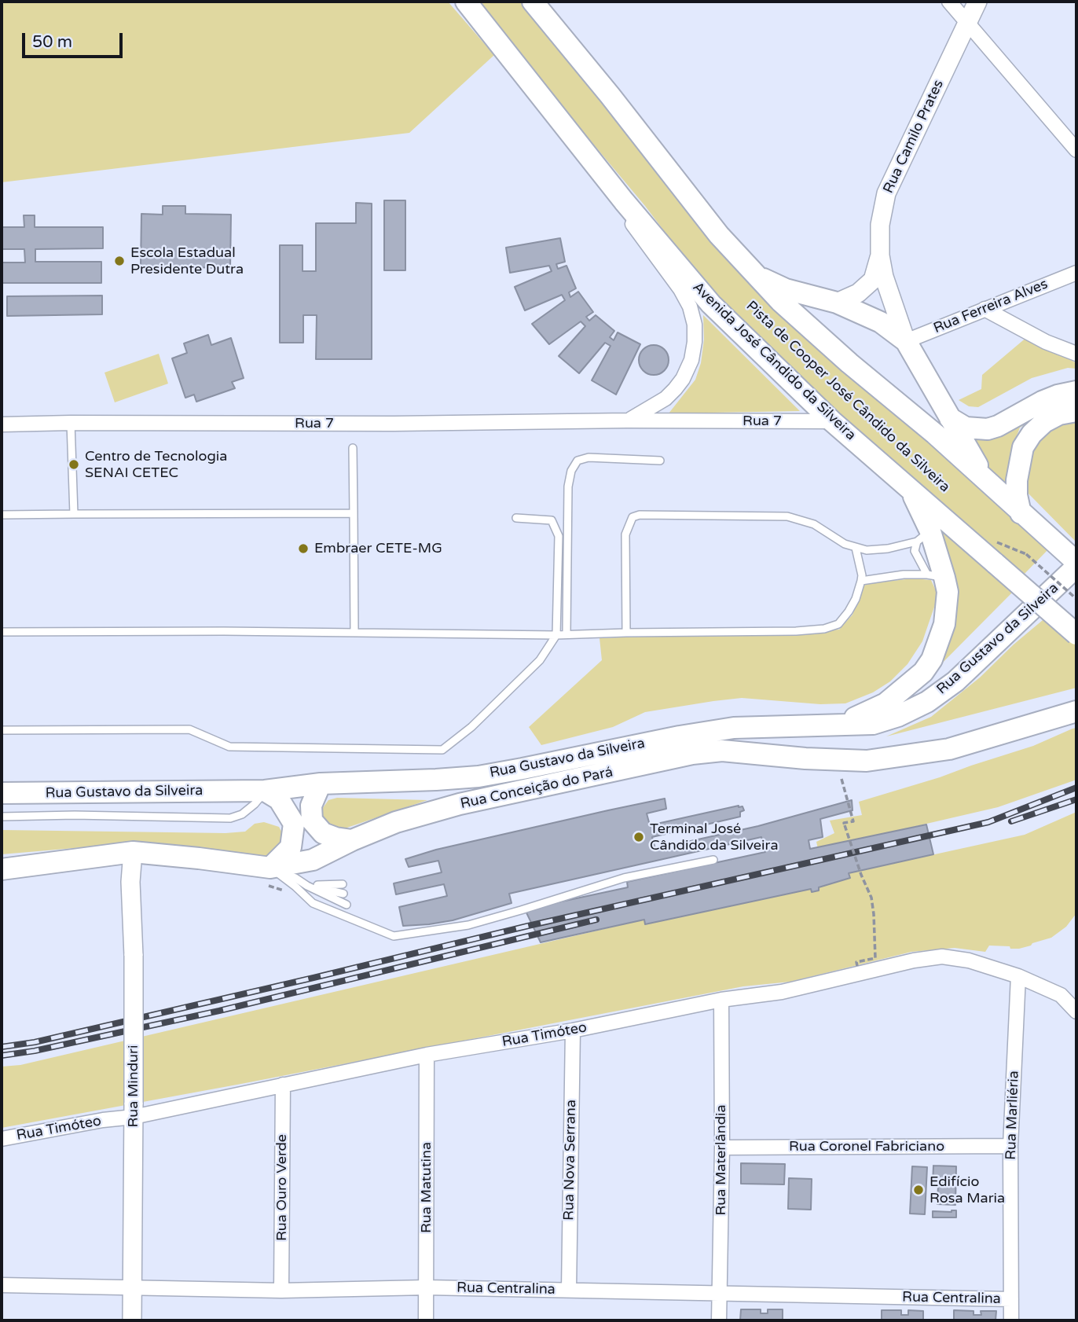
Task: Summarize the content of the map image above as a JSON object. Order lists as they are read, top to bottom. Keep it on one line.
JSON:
{"streets":{"main road":["Avenida José Cândido da Silveira","Rua Gustavo da Silveira","Rua Conceição do Pará"],"street":["Rua Camilo Prates","Rua Ferreira Alves","Rua 7","Rua Timóteo","Rua Minduri","Rua Marliéria","Rua Coronel Fabriciano","Rua Nova Serrana","Rua Materlândia","Rua Ouro Verde","Rua Matutina","Rua Centralina"]},"crossings":[["Rua Camilo Prates","Rua Ferreira Alves"],["Avenida José Cândido da Silveira","Rua 7"],["Rua Conceição do Pará","Rua Minduri"],["Rua Timóteo","Rua Minduri"],["Rua Timóteo","Rua Marliéria"],["Rua Timóteo","Rua Nova Serrana"],["Rua Timóteo","Rua Materlândia"],["Rua Timóteo","Rua Ouro Verde"],["Rua Timóteo","Rua Matutina"],["Rua Minduri","Rua Centralina"],["Rua Marliéria","Rua Coronel Fabriciano"],["Rua Marliéria","Rua Centralina"],["Rua Coronel Fabriciano","Rua Materlândia"],["Rua Nova Serrana","Rua Centralina"],["Rua Materlândia","Rua Centralina"],["Rua Ouro Verde","Rua Centralina"],["Rua Matutina","Rua Centralina"]],"places":["Escola Estadual Presidente Dutra","Centro de Tecnologia SENAI CETEC","Embraer CETE-MG","Terminal José Cândido da Silveira","Edifício Rosa Maria"],"scale_bar":"50 m"}
